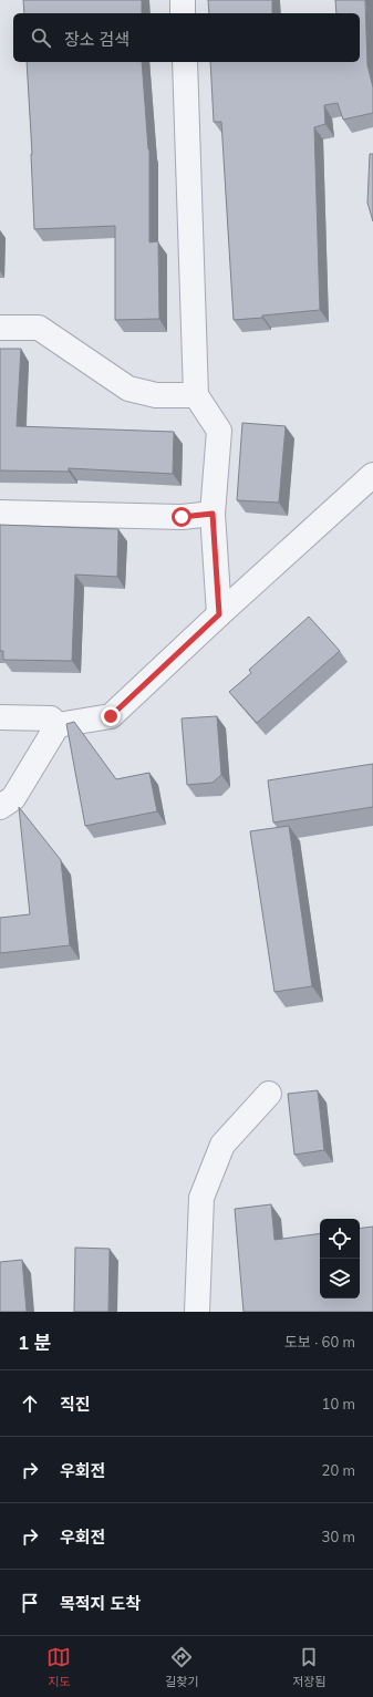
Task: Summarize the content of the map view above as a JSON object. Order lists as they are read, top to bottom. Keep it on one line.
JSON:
{"page":{"search":"장소 검색","heading":["1 분","도보 · 60 m"],"list":[["직진","10 m"],["우회전","20 m"],["우회전","30 m"],"목적지 도착"],"nav":["지도","길찾기","저장됨"]}}
